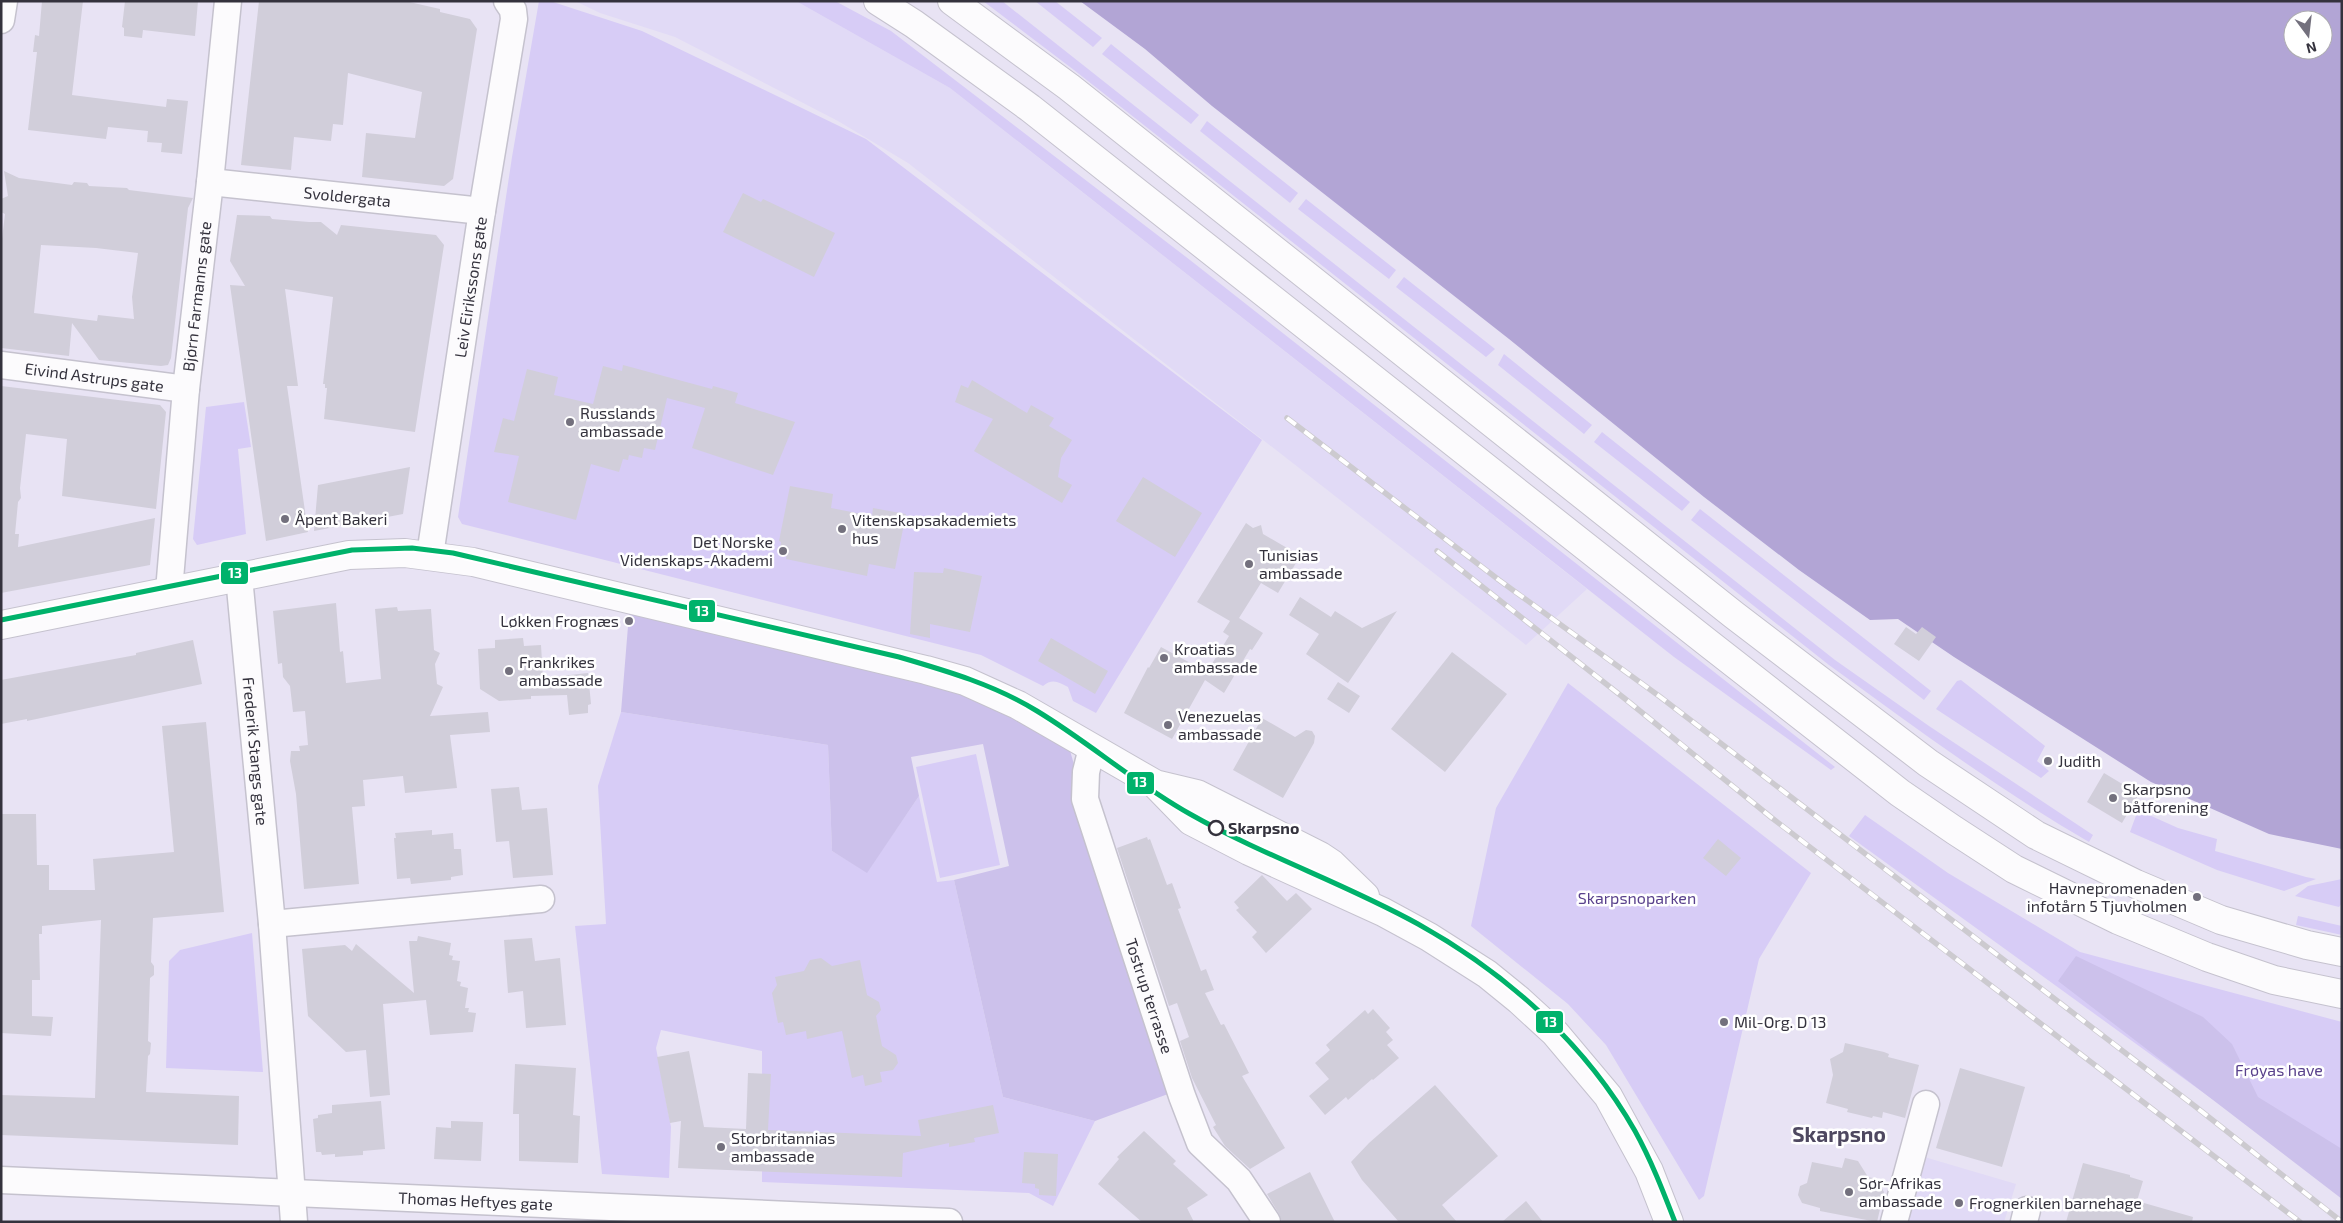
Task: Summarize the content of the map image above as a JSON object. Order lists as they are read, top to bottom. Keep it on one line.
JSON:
{"streets":{"street":["Svoldergata","Leiv Eirikssons gate","Bjørn Farmanns gate","Eivind Astrups gate","Frederik Stangs gate","Tostrup terrasse","Thomas Heftyes gate"]},"crossings":[["Svoldergata","Leiv Eirikssons gate"],["Svoldergata","Bjørn Farmanns gate"],["Bjørn Farmanns gate","Eivind Astrups gate"],["Frederik Stangs gate","Thomas Heftyes gate"]],"districts":["Skarpsno"],"parks":["Skarpsnoparken","Frøyas have"],"places":["Russlands ambassade","Åpent Bakeri","Vitenskapsakademiets hus","Det Norske Videnskaps-Akademi","Tunisias ambassade","Løkken Frognæs","Kroatias ambassade","Frankrikes ambassade","Venezuelas ambassade","Judith","Skarpsno båtforening","Skarpsno","Havnepromenaden infotårn 5 Tjuvholmen","Mil-Org. D 13","Storbritannias ambassade","Sør-Afrikas ambassade","Frognerkilen barnehage"],"lines":["tram line 13"],"north":"bottom"}
